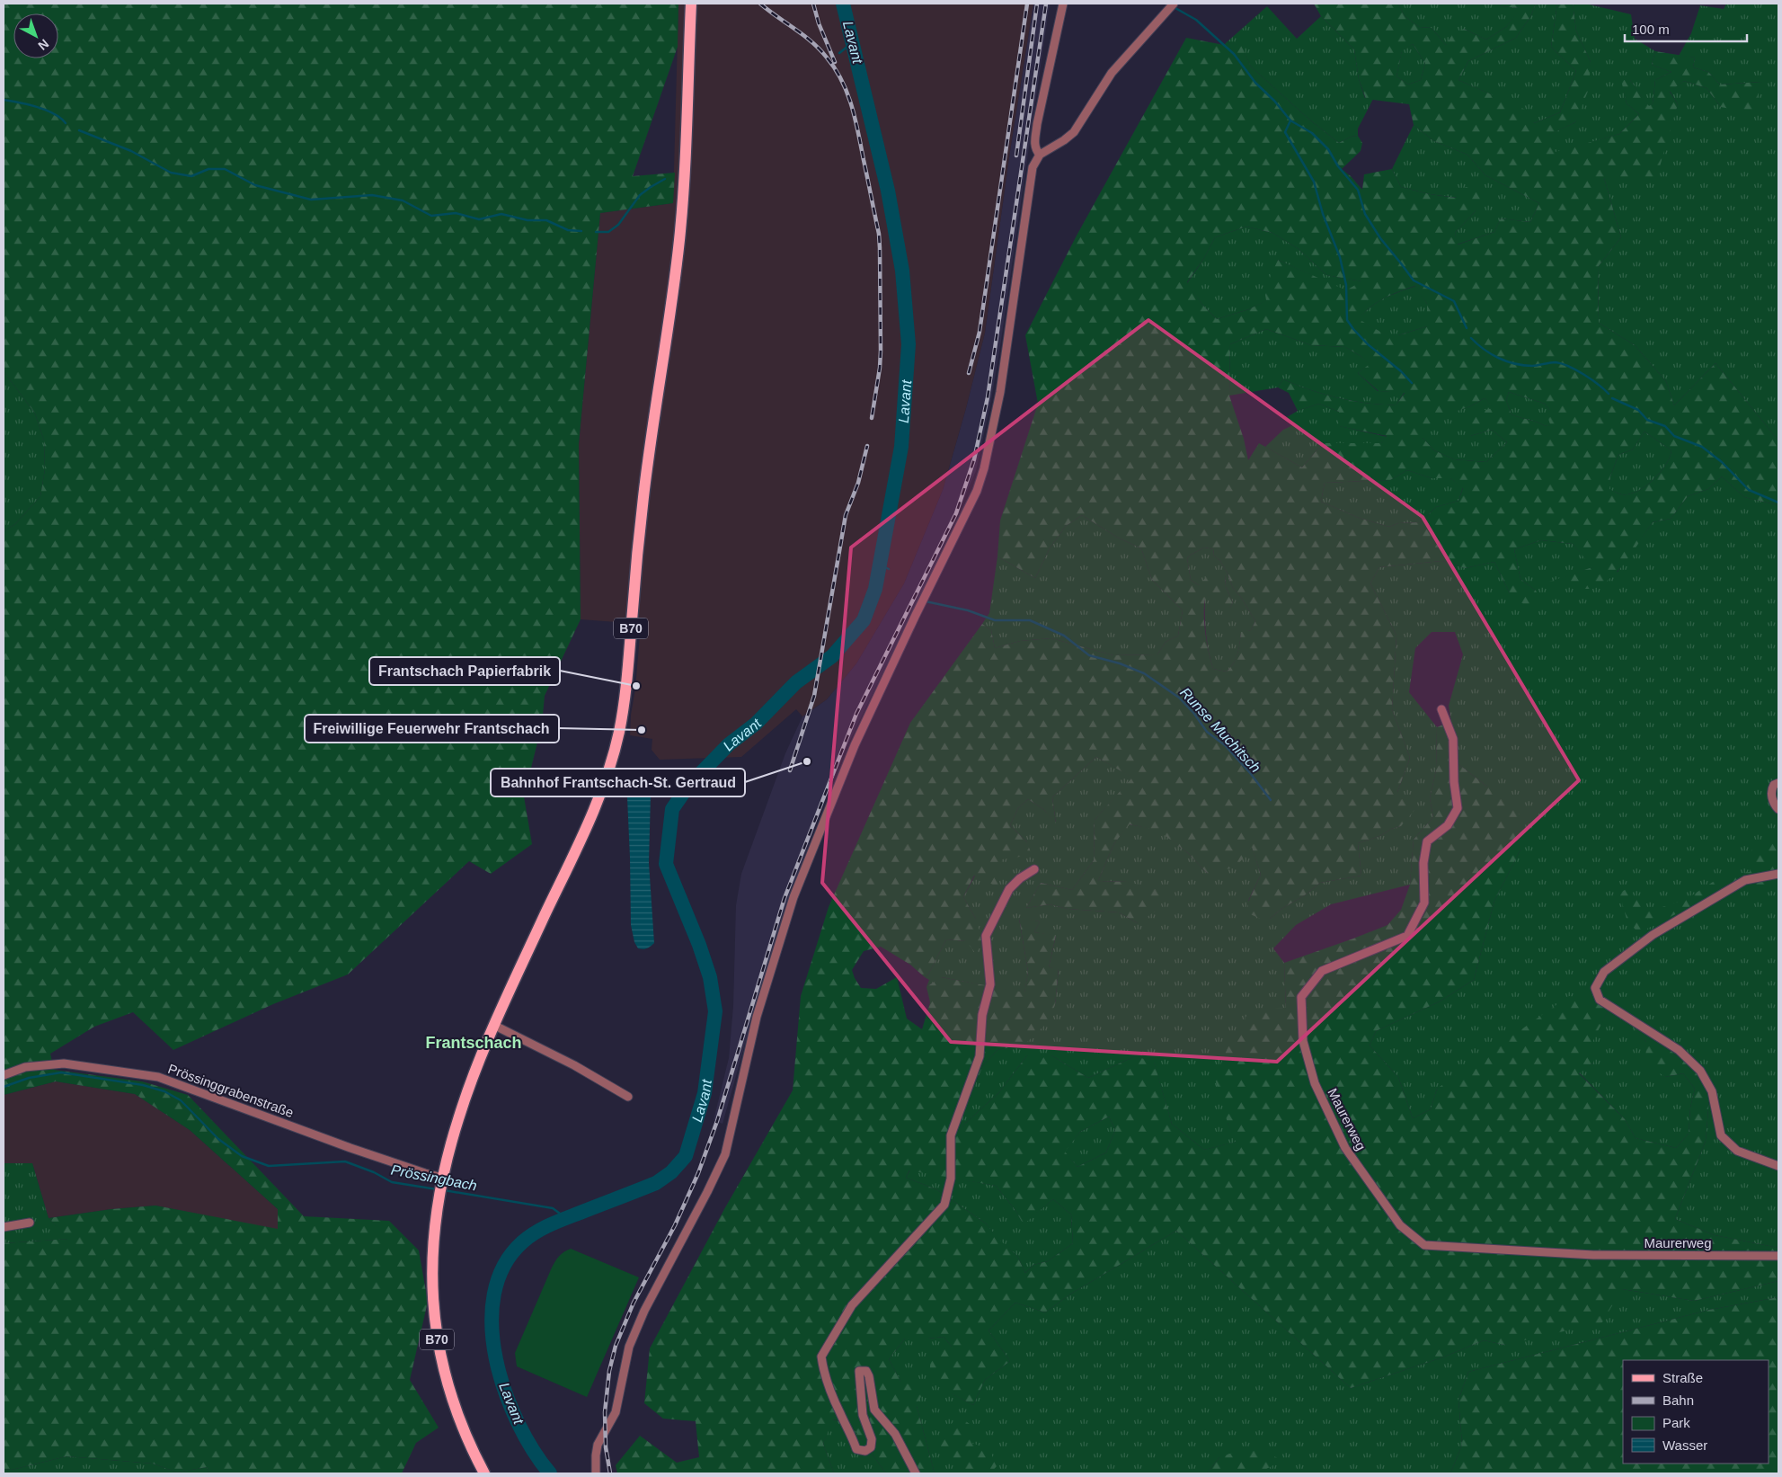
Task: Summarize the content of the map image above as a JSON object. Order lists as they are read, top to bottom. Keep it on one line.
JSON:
{"streets":{"main road":["B70"],"street":["Prössinggrabenstraße","Maurerweg"]},"crossings":[["B70","Prössinggrabenstraße"]],"districts":["Frantschach"],"water":["Lavant","Runse Muchitsch","Prössingbach"],"places":["Frantschach Papierfabrik","Freiwillige Feuerwehr Frantschach","Bahnhof Frantschach-St. Gertraud"],"legend":["Straße","Bahn","Park","Wasser"],"scale_bar":"100 m","north":"bottom right"}
